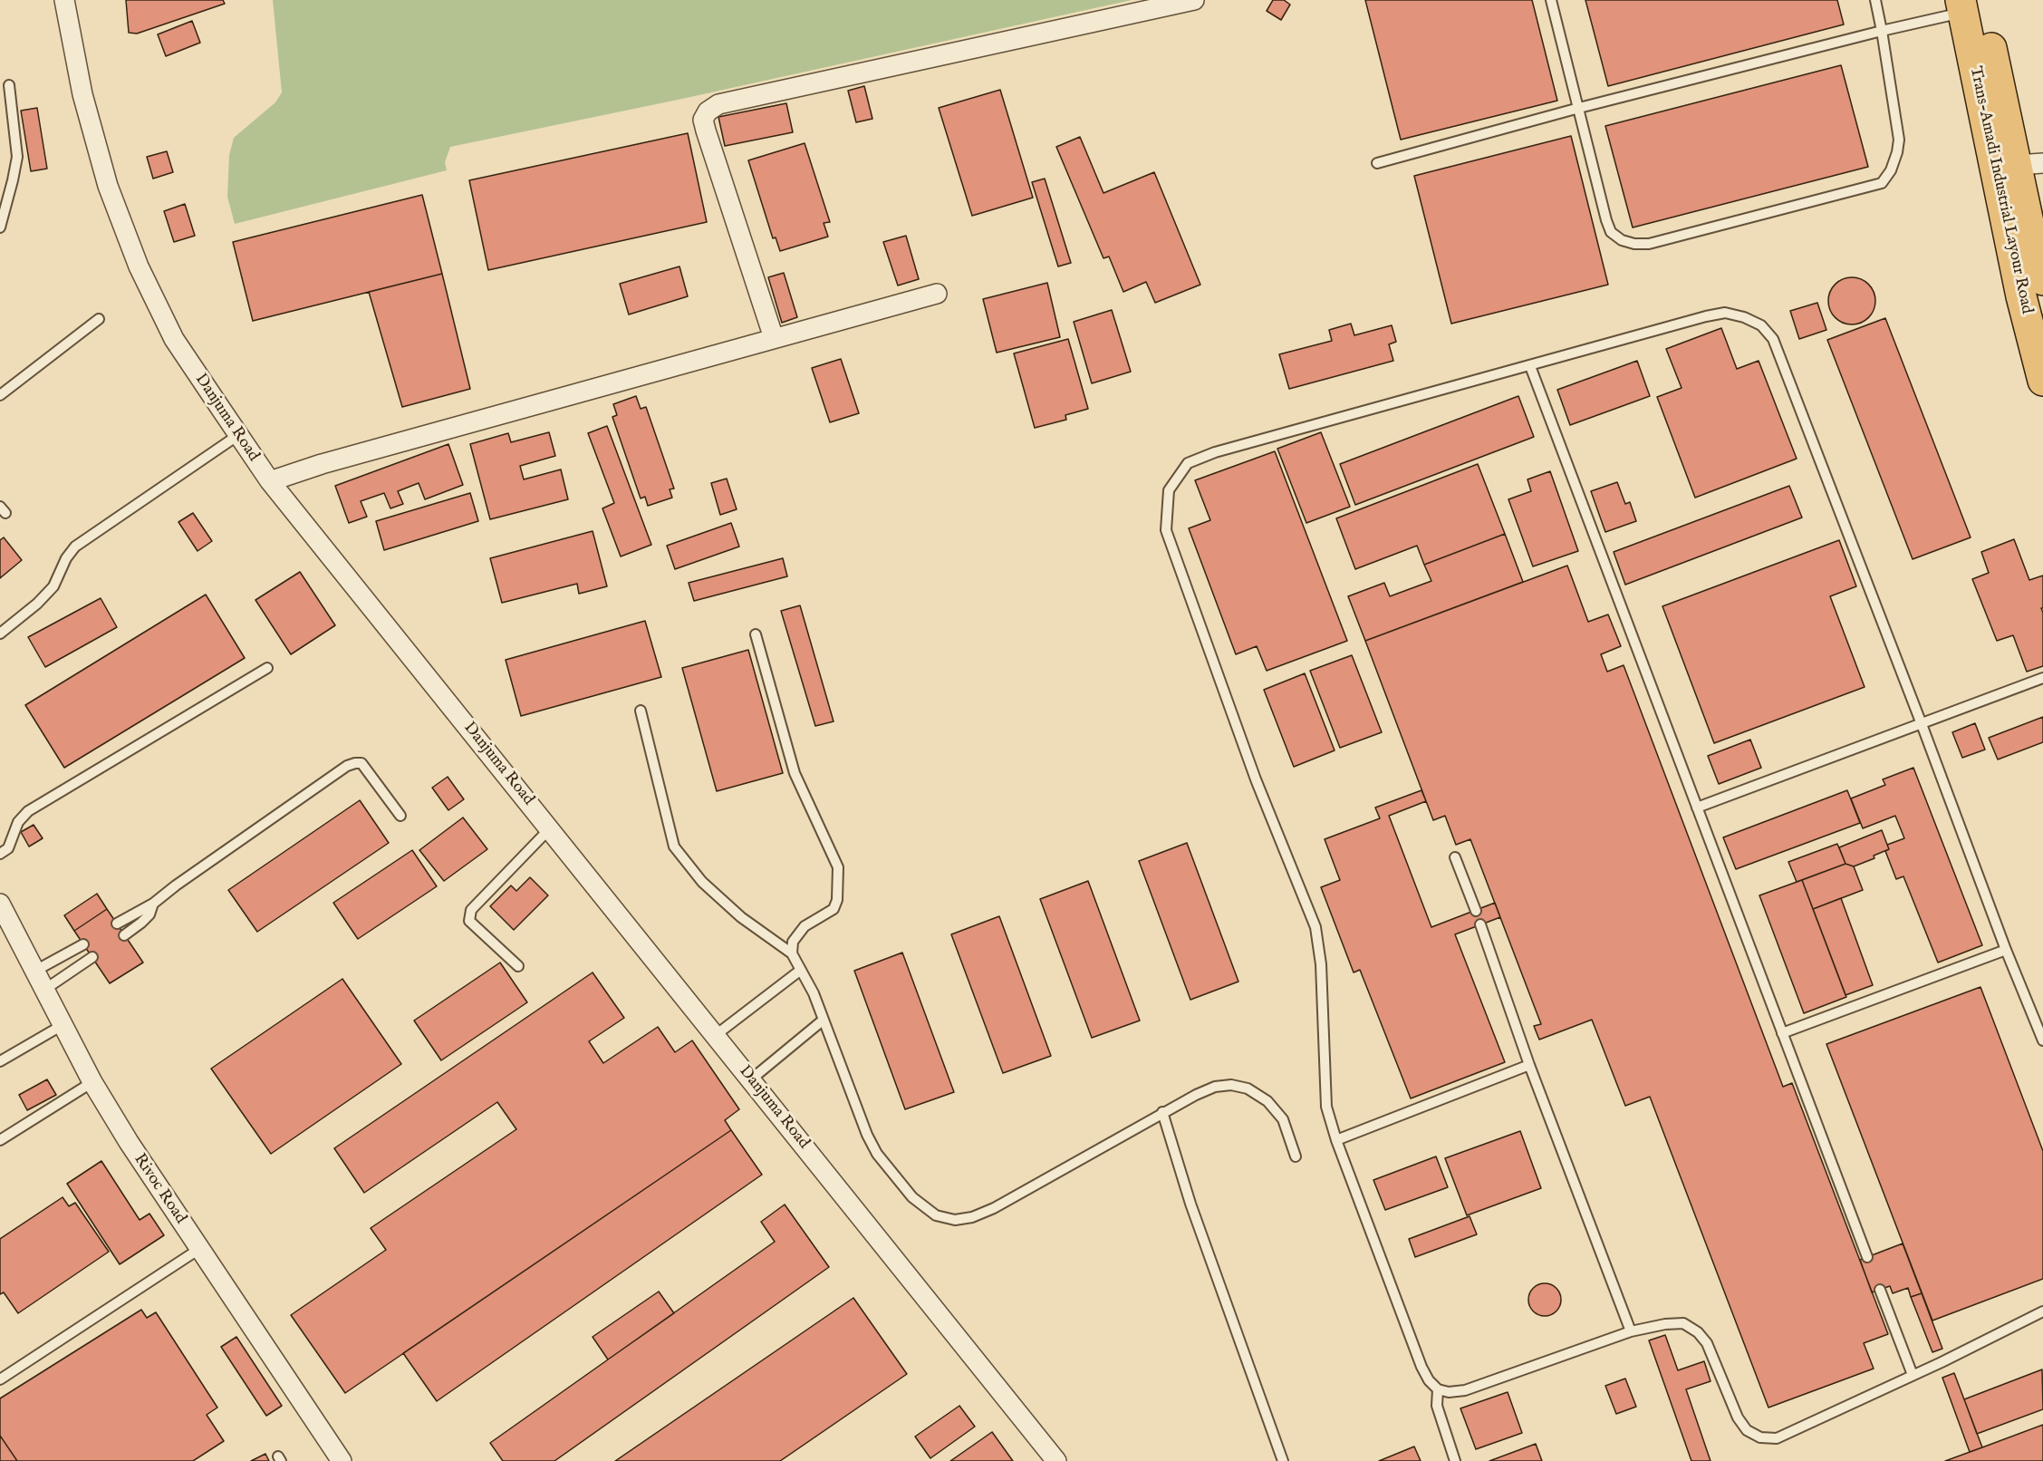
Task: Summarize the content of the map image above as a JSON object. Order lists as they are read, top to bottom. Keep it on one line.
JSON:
{"streets":{"main road":["Trans-Amadi Industrial Layour Road"],"street":["Danjuma Road","Rivoc Road"]}}
